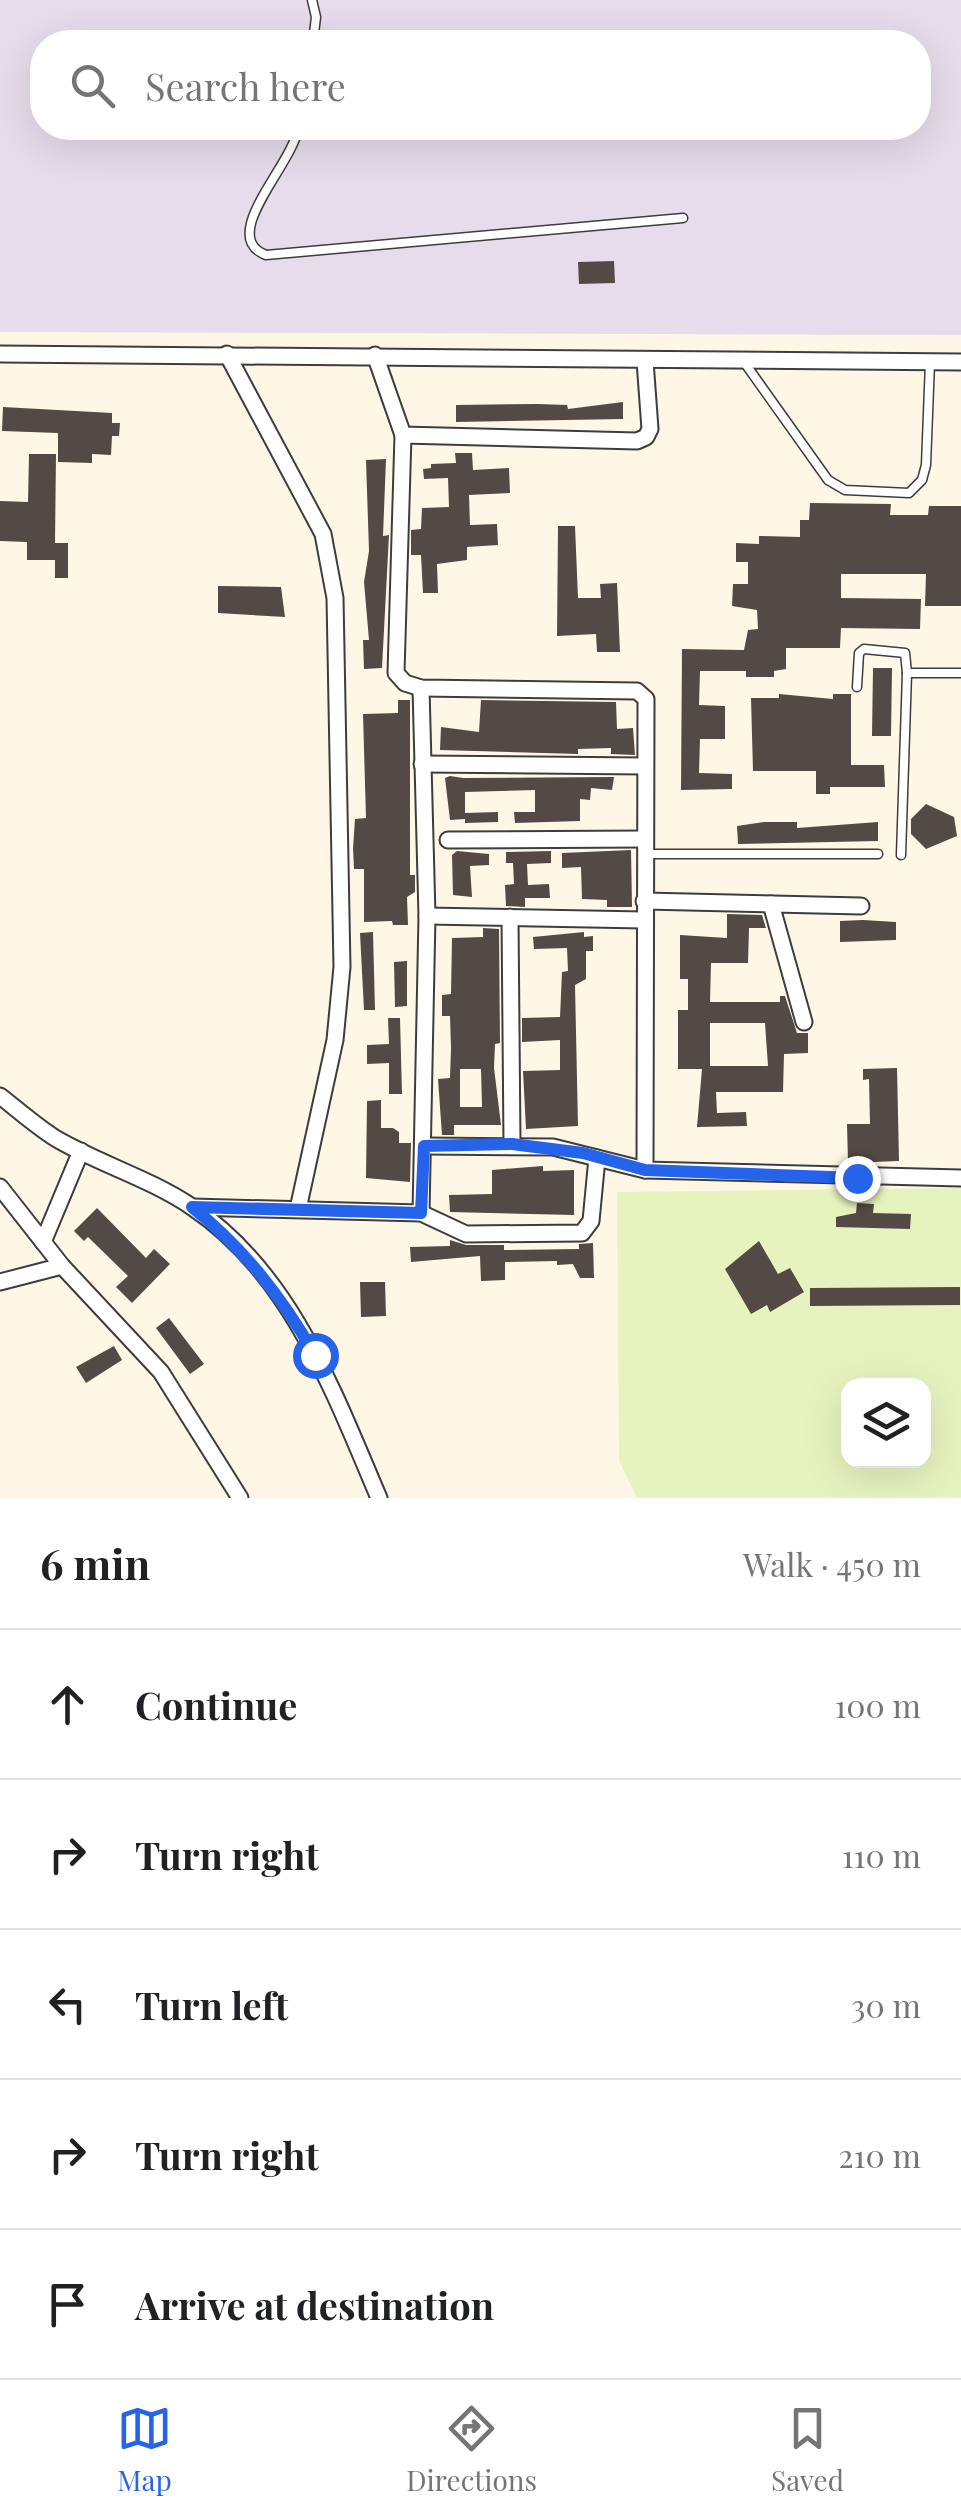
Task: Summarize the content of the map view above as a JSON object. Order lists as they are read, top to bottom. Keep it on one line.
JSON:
{"page":{"search":"Search here","heading":["6 min","Walk · 450 m"],"list":[["Continue","100 m"],["Turn right","110 m"],["Turn left","30 m"],["Turn right","210 m"],"Arrive at destination"],"nav":["Map","Directions","Saved"]}}
